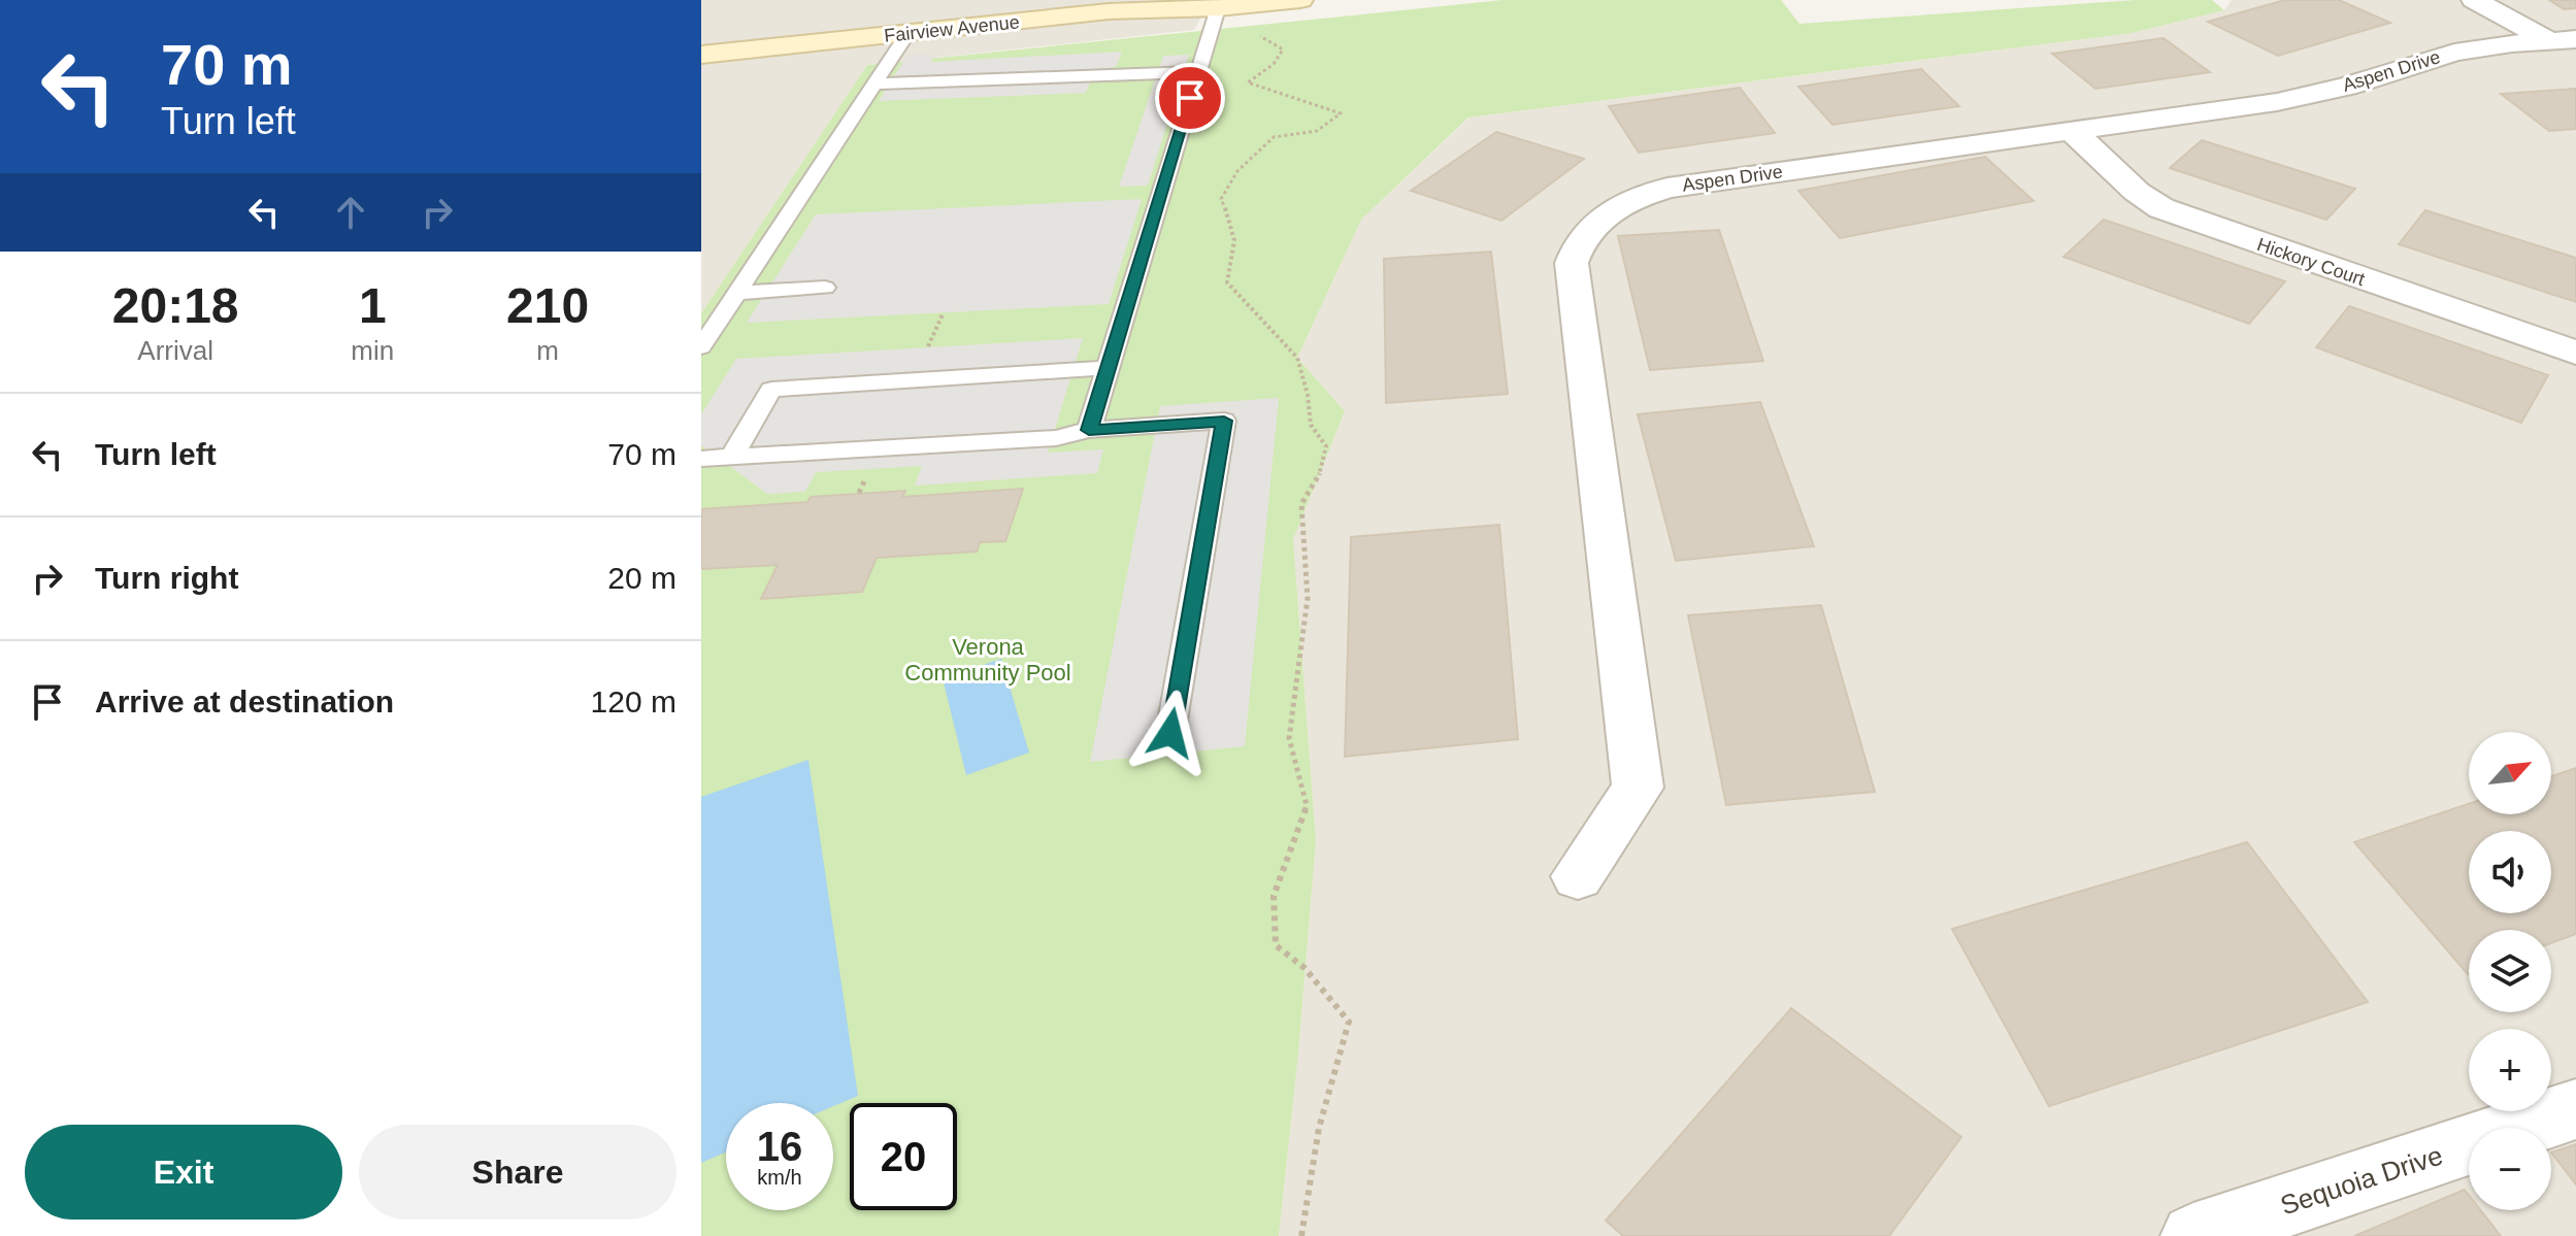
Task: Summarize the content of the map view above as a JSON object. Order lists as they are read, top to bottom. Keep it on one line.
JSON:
{"streets":{"main road":["Fairview Avenue"],"street":["Aspen Drive","Hickory Court","Sequoia Drive"]},"crossings":[["Aspen Drive","Hickory Court"]],"parks":["Verona Community Pool"],"north":"top right","page":{"turn":["70 m","Turn left"],"eta":["20:18","Arrival","1","min","210","m"],"list":[{"name":"Turn left","value":"70 m"},{"name":"Turn right","value":"20 m"},{"name":"Arrive at destination","value":"120 m"}],"map_buttons":["+","−"],"speed":"16 km/h","limit":"20","buttons":["Exit","Share"]}}
